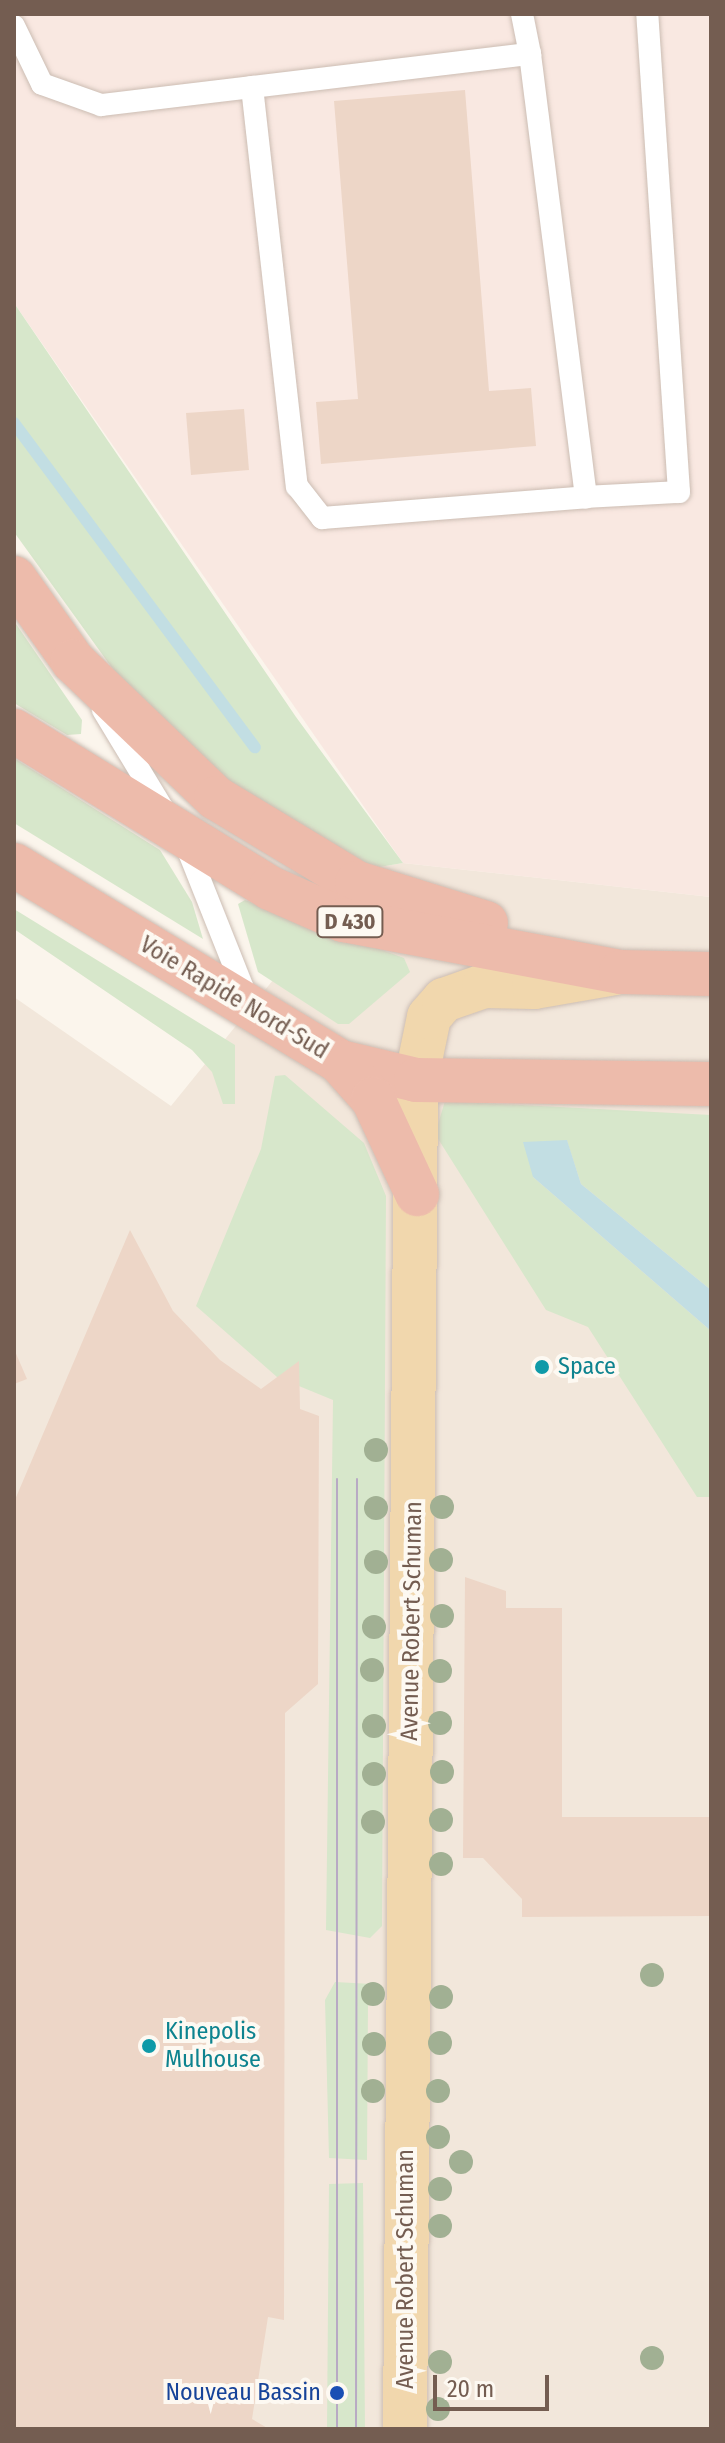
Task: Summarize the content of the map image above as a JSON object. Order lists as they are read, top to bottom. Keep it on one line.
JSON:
{"streets":{"highway":["D 430","Voie Rapide Nord-Sud"],"main road":["Avenue Robert Schuman"]},"crossings":[["D 430","Avenue Robert Schuman"],["Voie Rapide Nord-Sud","Avenue Robert Schuman"]],"places":["Space","Kinepolis Mulhouse","Nouveau Bassin"],"scale_bar":"20 m"}
